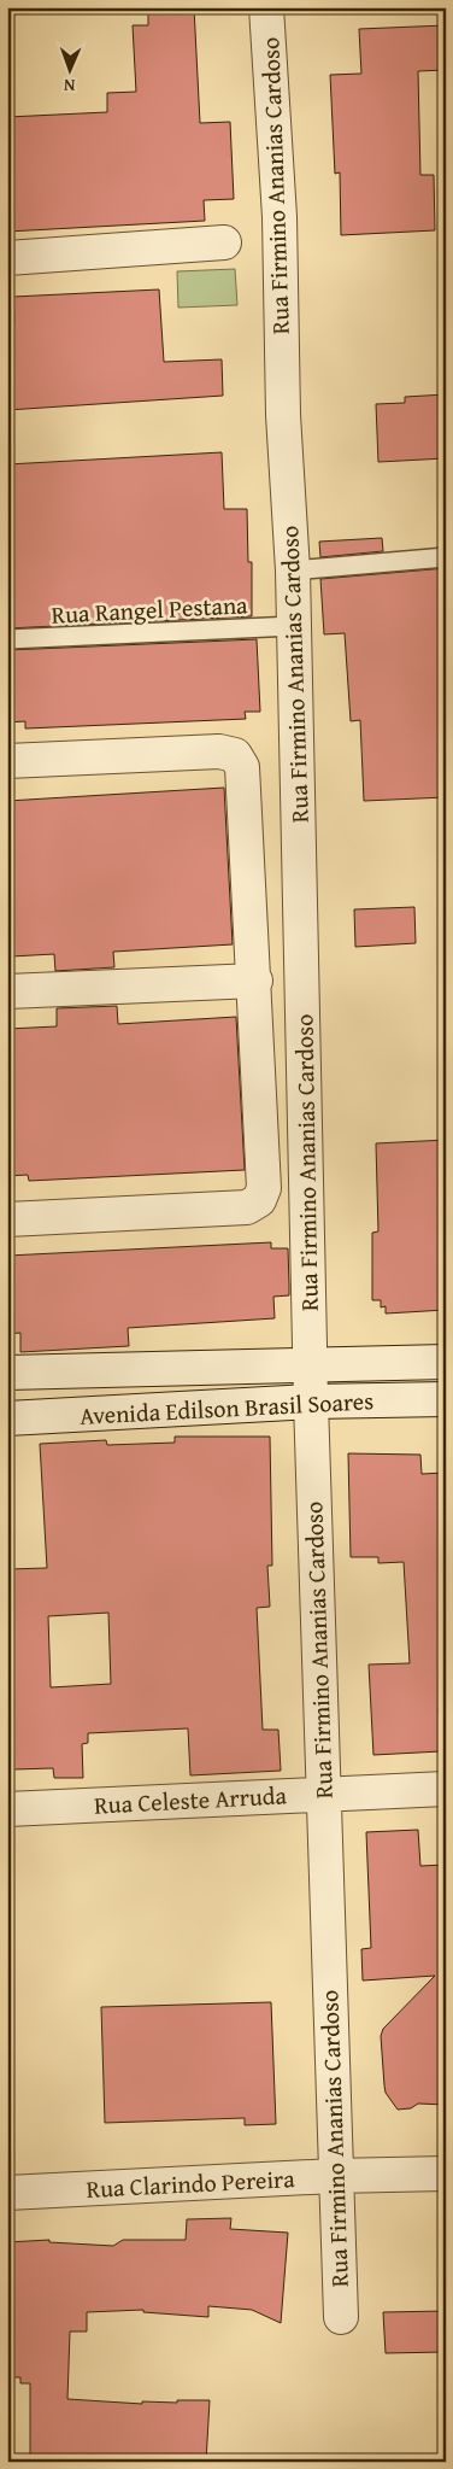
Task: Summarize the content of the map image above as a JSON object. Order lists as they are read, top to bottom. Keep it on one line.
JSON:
{"streets":{"street":["Rua Firmino Ananias Cardoso","Avenida Edilson Brasil Soares","Rua Celeste Arruda","Rua Clarindo Pereira"],"lane":["Rua Rangel Pestana"]},"crossings":[["Rua Firmino Ananias Cardoso","Rua Rangel Pestana"],["Rua Firmino Ananias Cardoso","Avenida Edilson Brasil Soares"],["Rua Firmino Ananias Cardoso","Rua Celeste Arruda"],["Rua Firmino Ananias Cardoso","Rua Clarindo Pereira"]],"north":"bottom"}
